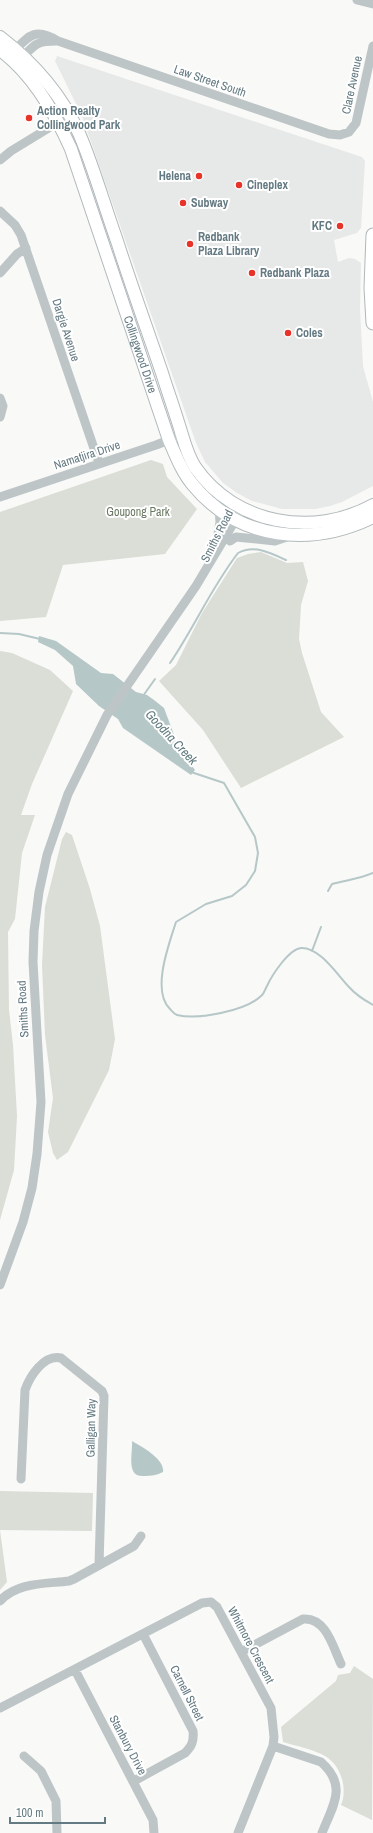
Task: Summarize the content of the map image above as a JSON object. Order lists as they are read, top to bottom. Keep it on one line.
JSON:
{"streets":{"main road":["Collingwood Drive"],"street":["Law Street South","Clare Avenue","Dargie Avenue","Namatjira Drive","Smiths Road","Galligan Way","Whitmore Crescent","Carnell Street","Stanbury Drive"]},"crossings":[["Law Street South","Clare Avenue"],["Law Street South","Collingwood Drive"],["Dargie Avenue","Namatjira Drive"],["Collingwood Drive","Namatjira Drive"],["Collingwood Drive","Smiths Road"],["Whitmore Crescent","Carnell Street"],["Whitmore Crescent","Stanbury Drive"],["Carnell Street","Stanbury Drive"]],"water":["Goodna Creek"],"parks":["Goupong Park"],"places":["Action Realty Collingwood Park","Helena","Cineplex","Subway","KFC","Redbank Plaza Library","Redbank Plaza","Coles"],"scale_bar":"100 m"}
